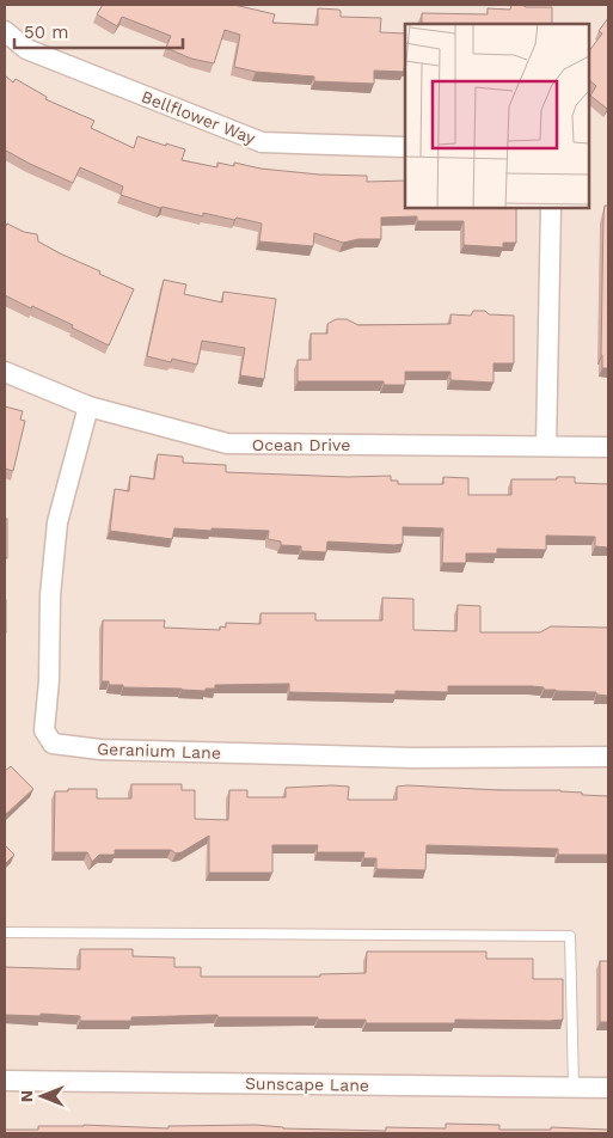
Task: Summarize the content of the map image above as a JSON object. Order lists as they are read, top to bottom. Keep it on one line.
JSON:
{"streets":{"street":["Bellflower Way","Ocean Drive","Geranium Lane","Sunscape Lane"]},"crossings":[["Ocean Drive","Geranium Lane"]],"scale_bar":"50 m","north":"left"}
